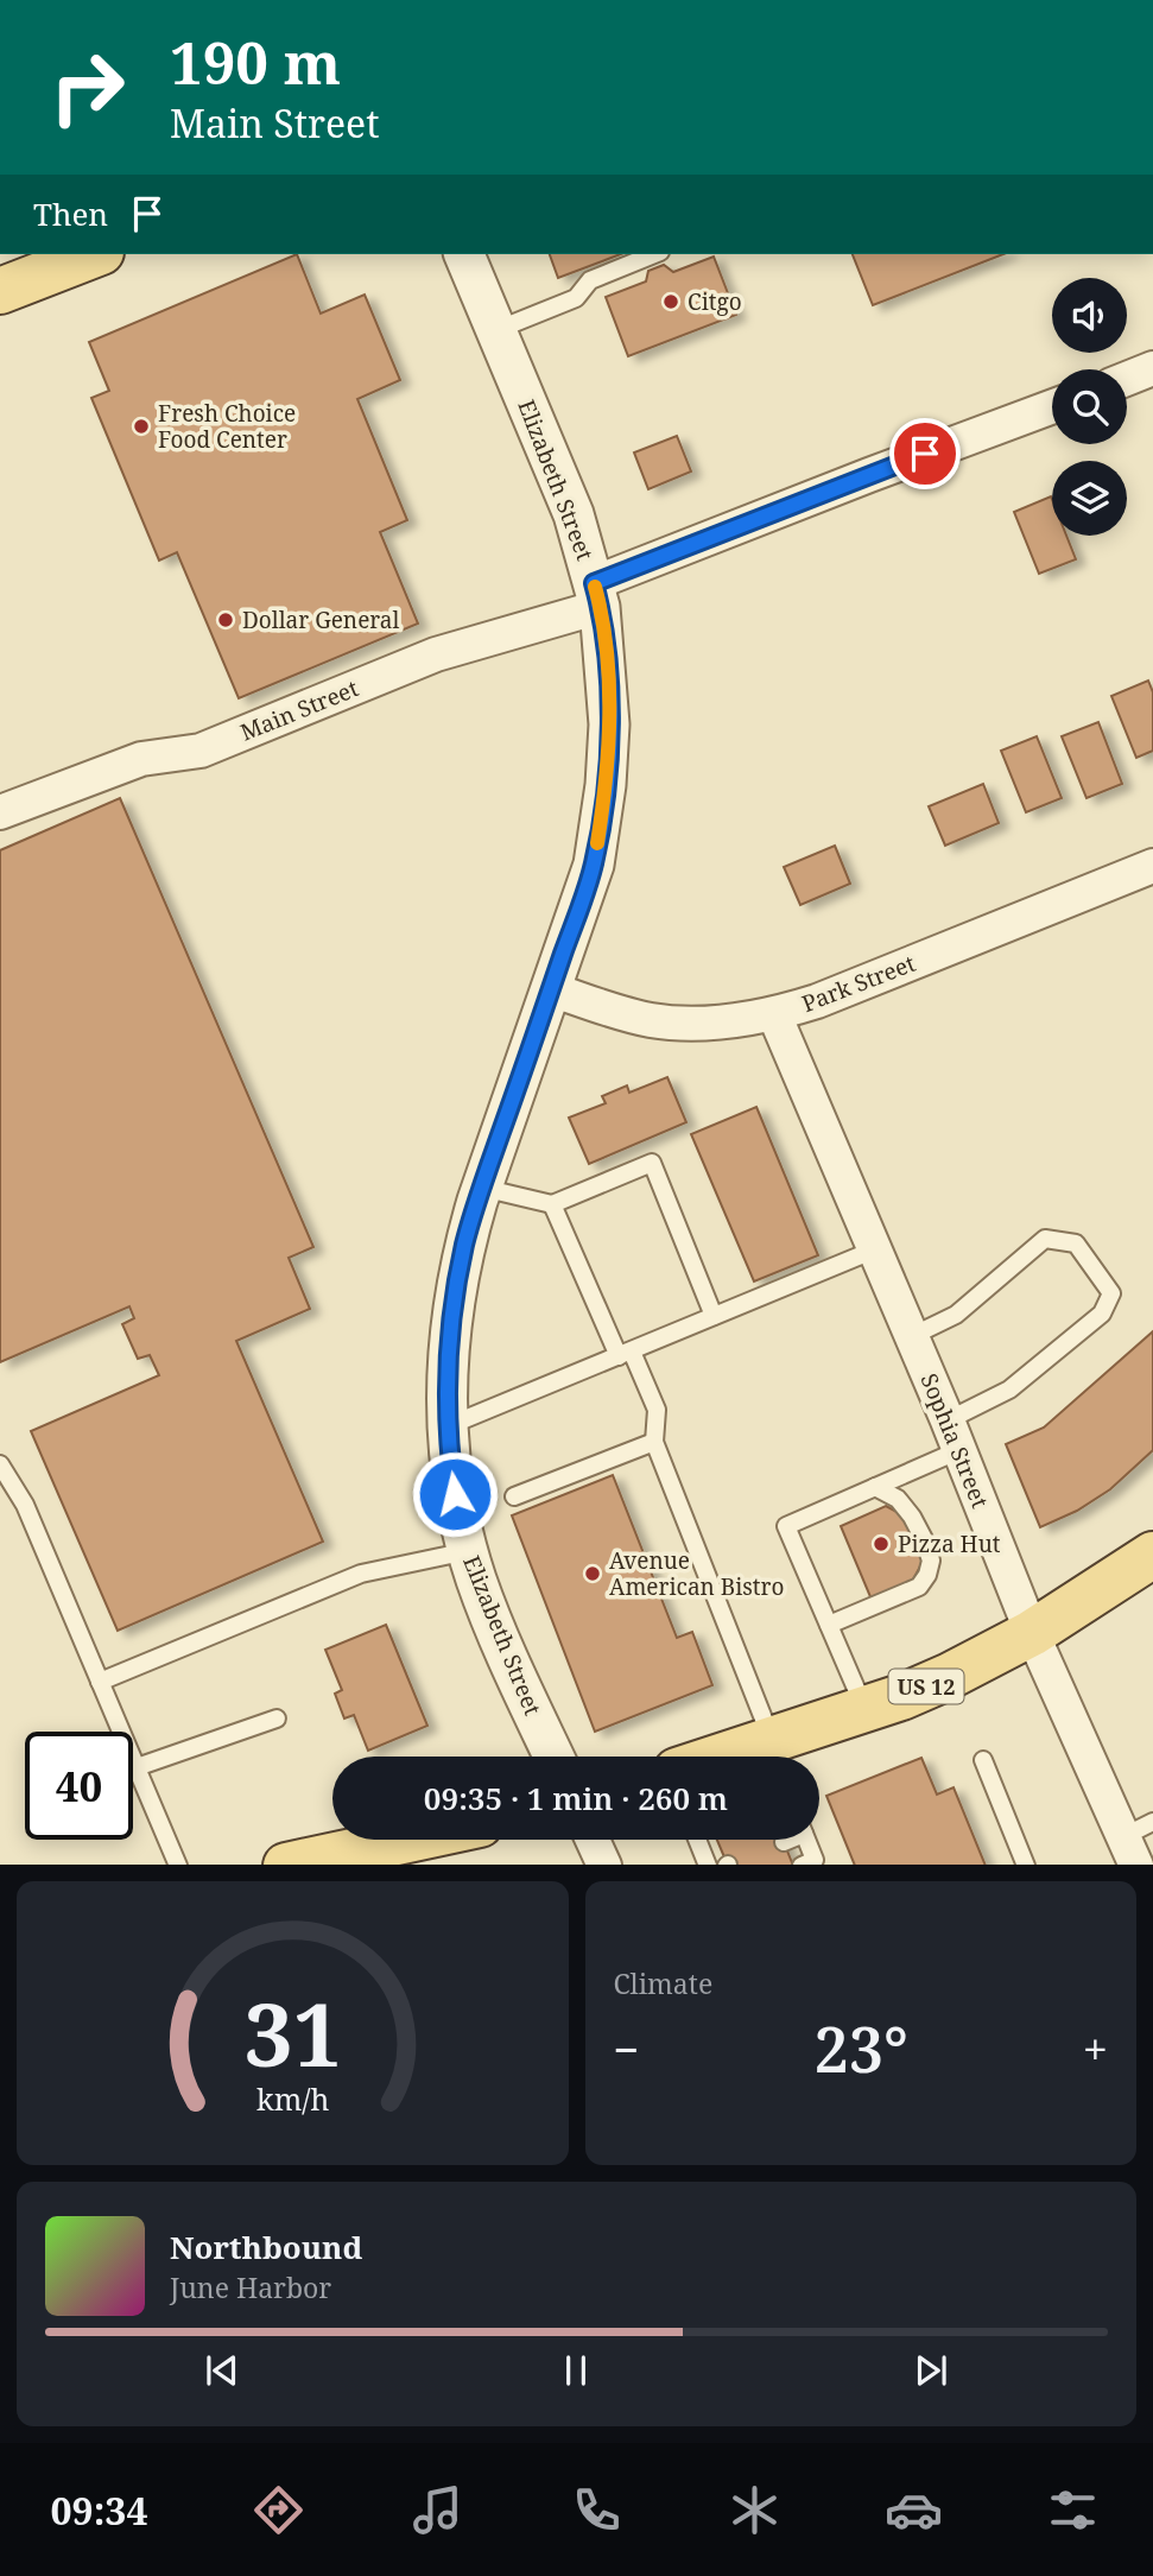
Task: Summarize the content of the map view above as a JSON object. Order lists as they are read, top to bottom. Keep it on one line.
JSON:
{"streets":{"main road":["US 12"],"street":["Elizabeth Street","Main Street","Park Street","Sophia Street"]},"crossings":[["Elizabeth Street","Main Street"],["Elizabeth Street","Park Street"],["Park Street","Sophia Street"],["Sophia Street","US 12"]],"places":["Citgo","Fresh Choice Food Center","Dollar General","Pizza Hut","Avenue American Bistro"],"page":{"turn":["190 m","Main Street"],"then":"Then","limit":"40","trip":"09:35 · 1 min · 260 m","tile":"Climate","heat":["−","23°","+"],"song":["Northbound","June Harbor"],"tabs":"09:34","gauge":["31","km/h"]}}
